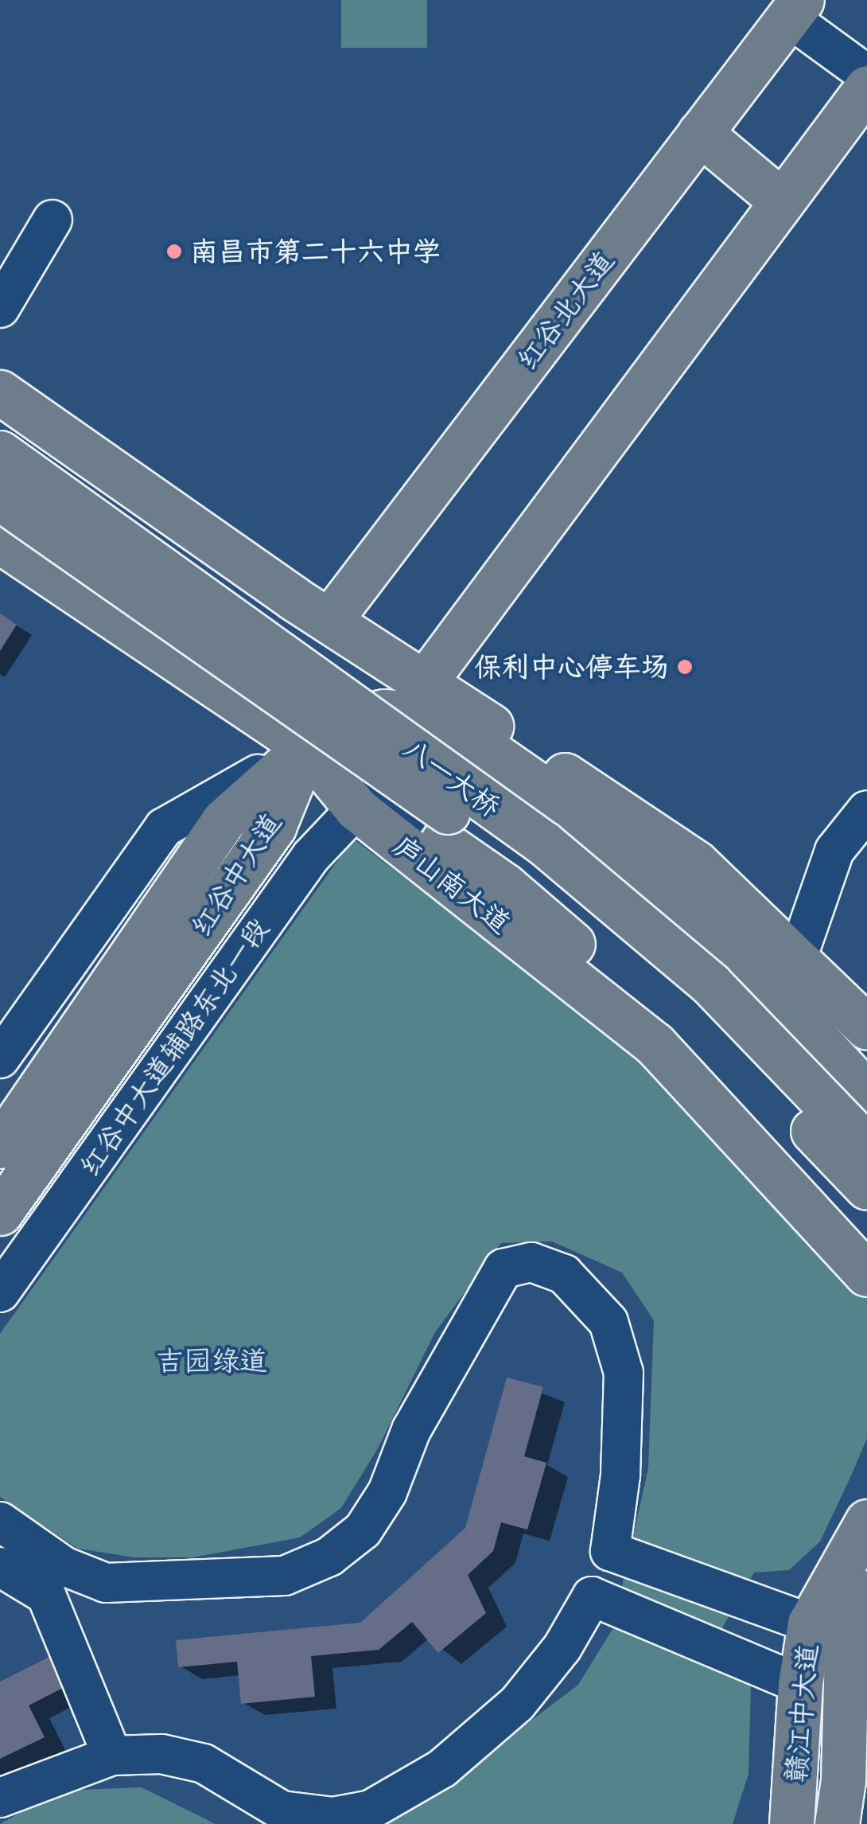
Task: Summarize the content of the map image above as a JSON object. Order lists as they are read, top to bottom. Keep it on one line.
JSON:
{"streets":{"main road":["红谷北大道","八一大桥","红谷中大道","庐山南大道","赣江中大道"],"street":["红谷中大道辅路东北一段"]},"crossings":[["红谷中大道","庐山南大道"],["庐山南大道","红谷中大道辅路东北一段"]],"parks":["吉园绿道"],"places":["南昌市第二十六中学","保利中心停车场"]}
